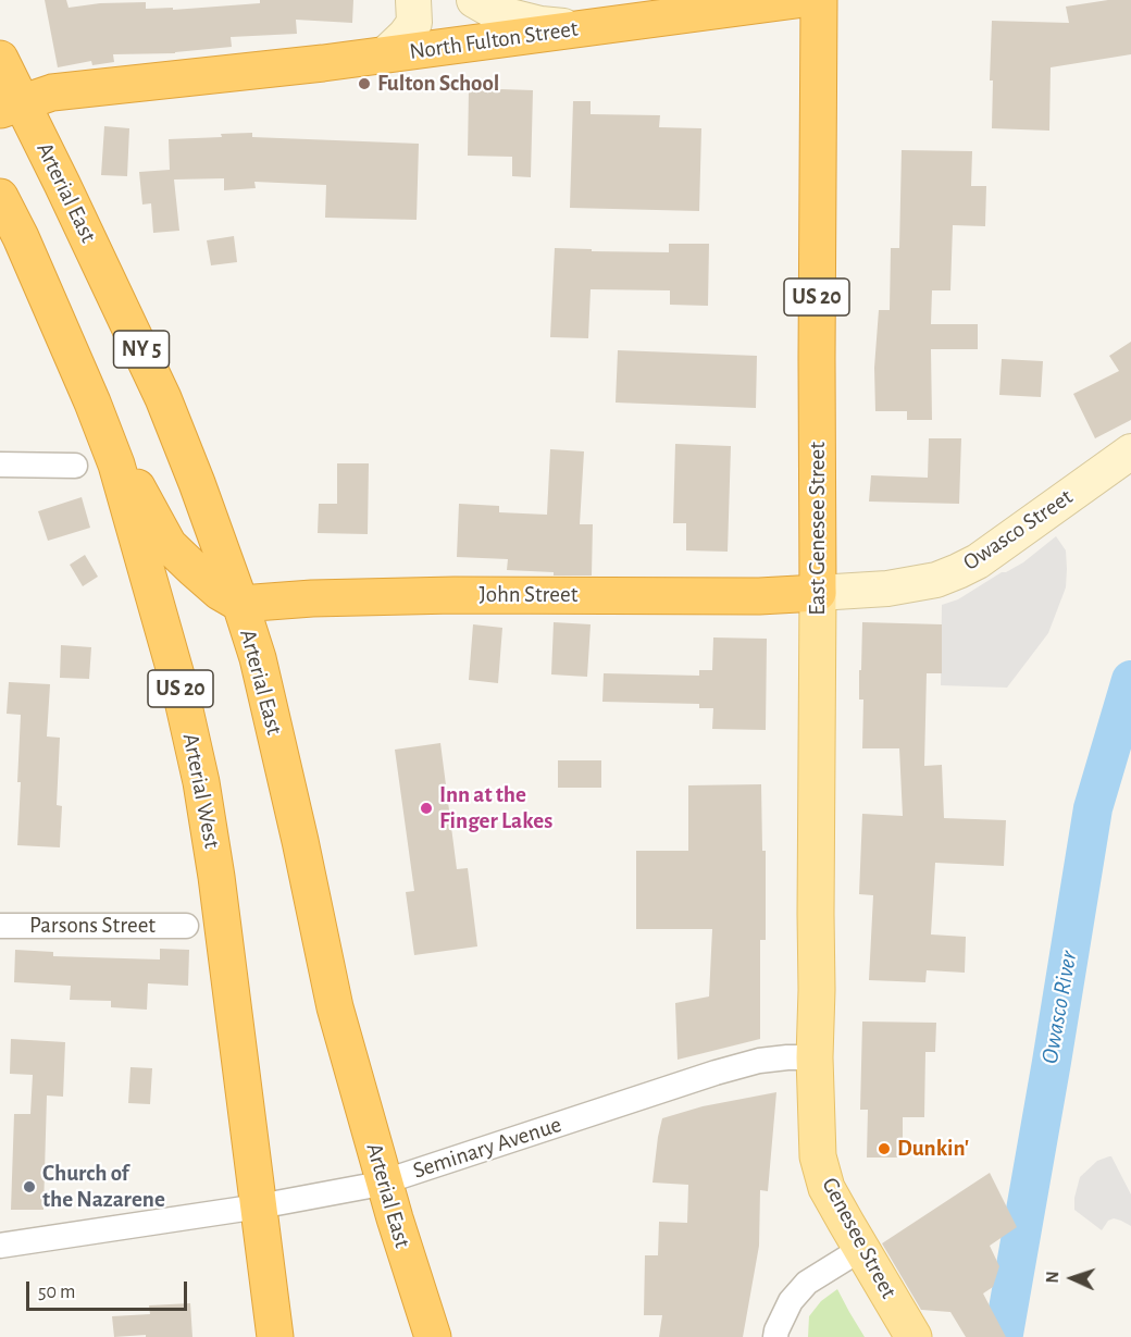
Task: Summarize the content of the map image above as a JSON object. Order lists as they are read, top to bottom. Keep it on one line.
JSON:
{"streets":{"highway":["North Fulton Street","Arterial East","US 20","NY 5","East Genesee Street","John Street","Arterial West"],"main road":["Owasco Street","Genesee Street"],"street":["Parsons Street","Seminary Avenue"]},"crossings":[["North Fulton Street","Arterial East"],["Arterial East","John Street"],["Arterial East","Seminary Avenue"],["East Genesee Street","Owasco Street"],["East Genesee Street","John Street"],["East Genesee Street","Seminary Avenue"],["East Genesee Street","Genesee Street"],["Owasco Street","John Street"],["Arterial West","Seminary Avenue"],["Seminary Avenue","Genesee Street"]],"water":["Owasco River"],"places":["Fulton School","Inn at the Finger Lakes","Dunkin'","Church of the Nazarene"],"scale_bar":"50 m","north":"left"}
